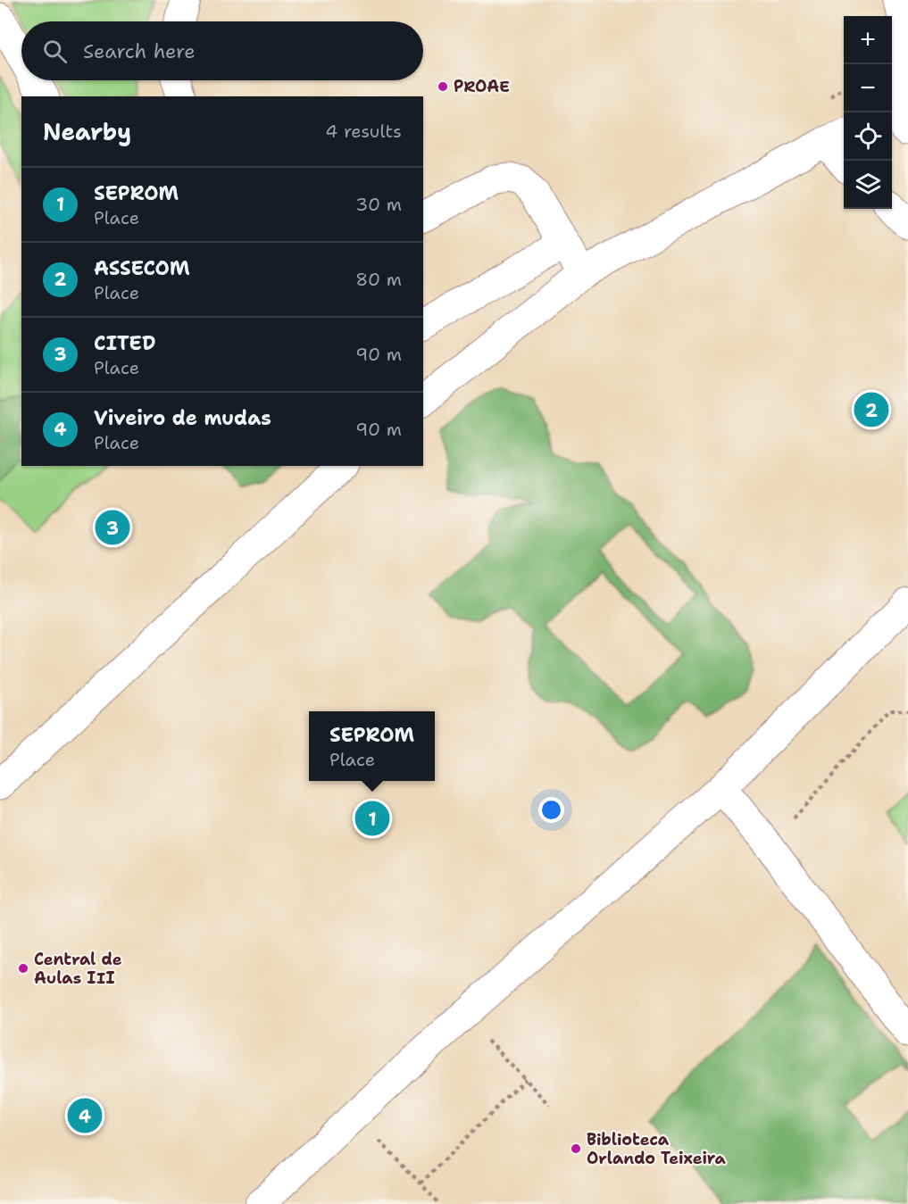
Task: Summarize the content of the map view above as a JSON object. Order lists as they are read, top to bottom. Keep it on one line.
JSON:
{"places":["PROAE","Central de Aulas III","Biblioteca Orlando Teixeira"],"page":{"map_buttons":["+","−"],"search":"Search here","heading":["Nearby","4 results"],"list":[{"mark":"1","name":"SEPROM","note":"Place","value":"30 m"},{"mark":"2","name":"ASSECOM","note":"Place","value":"80 m"},{"mark":"3","name":"CITED","note":"Place","value":"90 m"},{"mark":"4","name":"Viveiro de mudas","note":"Place","value":"90 m"}],"pins":["2","3","1","4"],"popup":["SEPROM","Place"]}}
